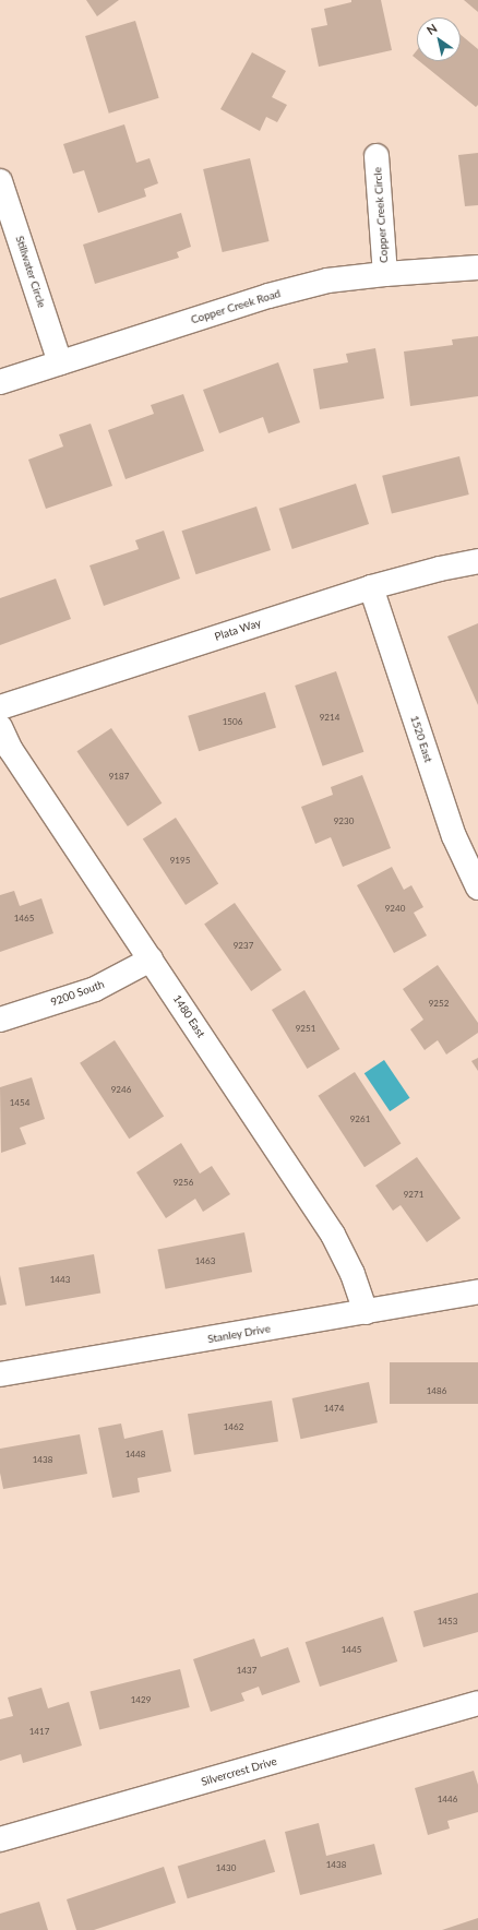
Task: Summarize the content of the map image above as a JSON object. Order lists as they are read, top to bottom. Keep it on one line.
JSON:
{"streets":{"street":["Copper Creek Circle","Stillwater Circle","Copper Creek Road","Plata Way","1520 East","9200 South","1480 East","Stanley Drive","Silvercrest Drive"]},"crossings":[["Copper Creek Circle","Copper Creek Road"],["Stillwater Circle","Copper Creek Road"],["Plata Way","1520 East"],["9200 South","1480 East"],["1480 East","Stanley Drive"]],"house_numbers":["9214","1506","9187","9230","9195","9240","1465","9237","9252","9251","9246","1454","9261","9256","9271","1463","1443","1486","1474","1462","1448","1438","1453","1445","1437","1429","1417","1446","1438","1430"],"north":"top left"}
